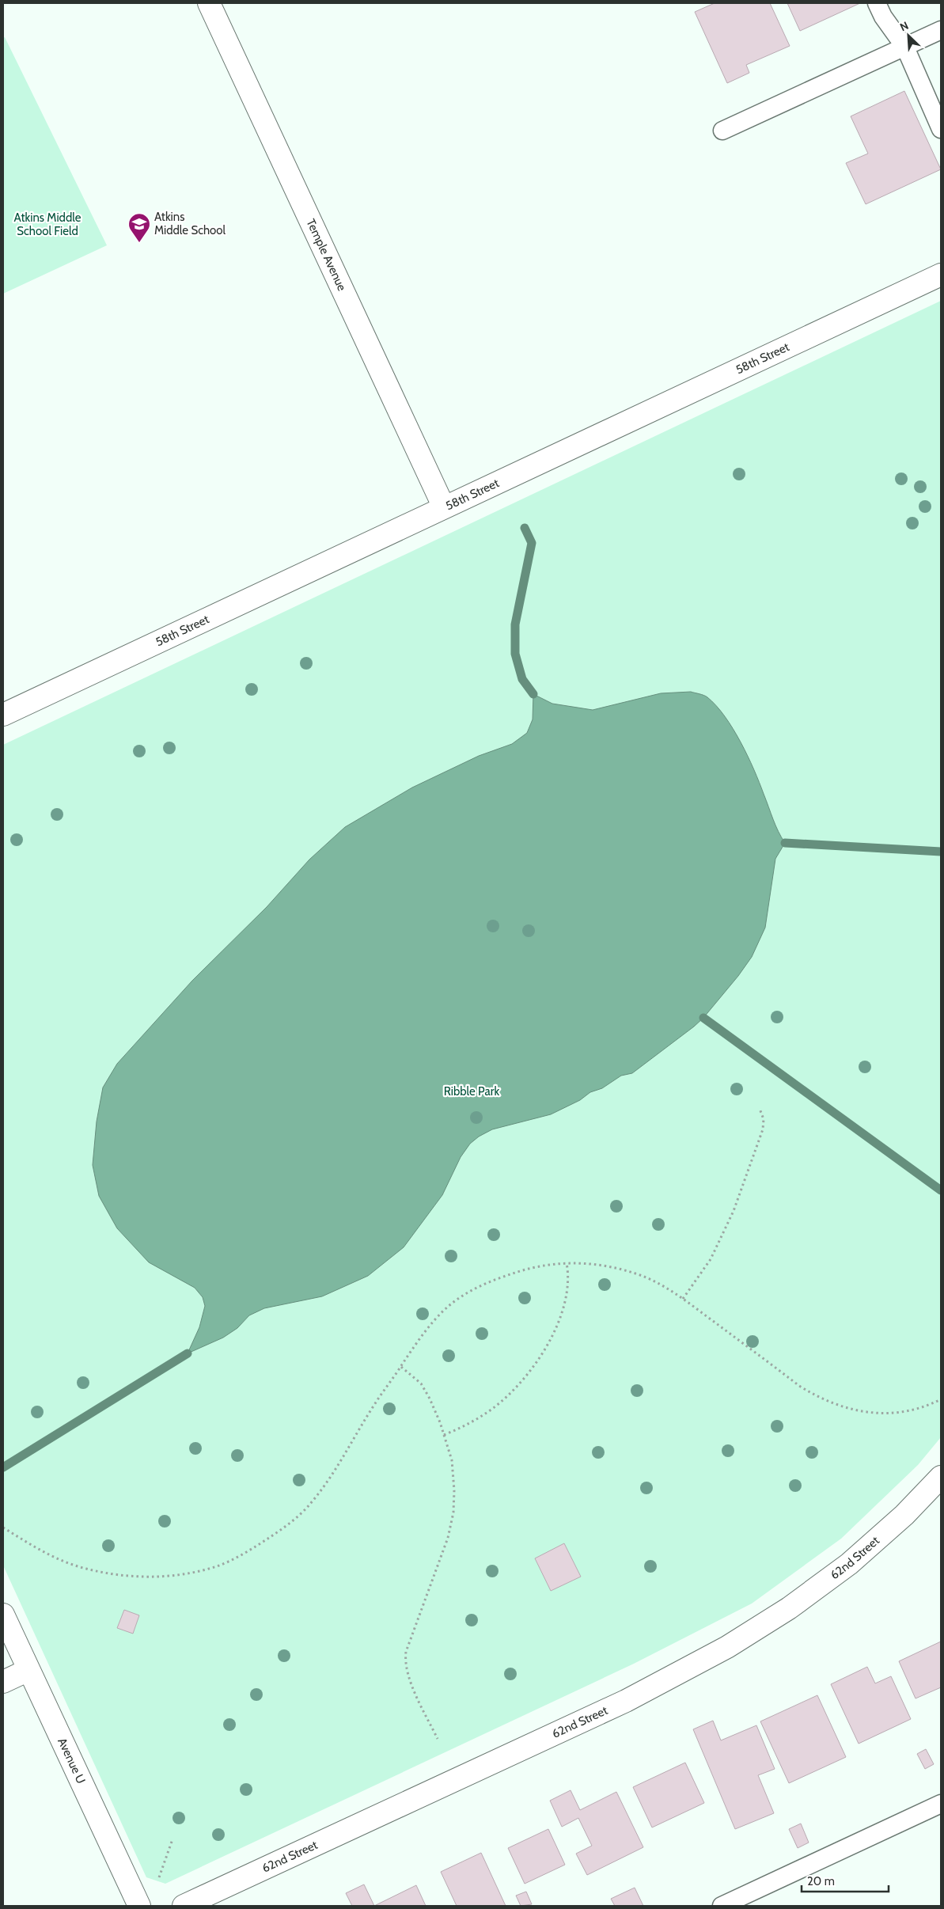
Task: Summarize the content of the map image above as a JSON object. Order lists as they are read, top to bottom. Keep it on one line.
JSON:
{"streets":{"street":["Temple Avenue","58th Street","62nd Street","Avenue U"]},"crossings":[["Temple Avenue","58th Street"]],"parks":["Atkins Middle School Field","Ribble Park"],"places":{"school or university":["Atkins Middle School"]},"scale_bar":"20 m","north":"top left"}
